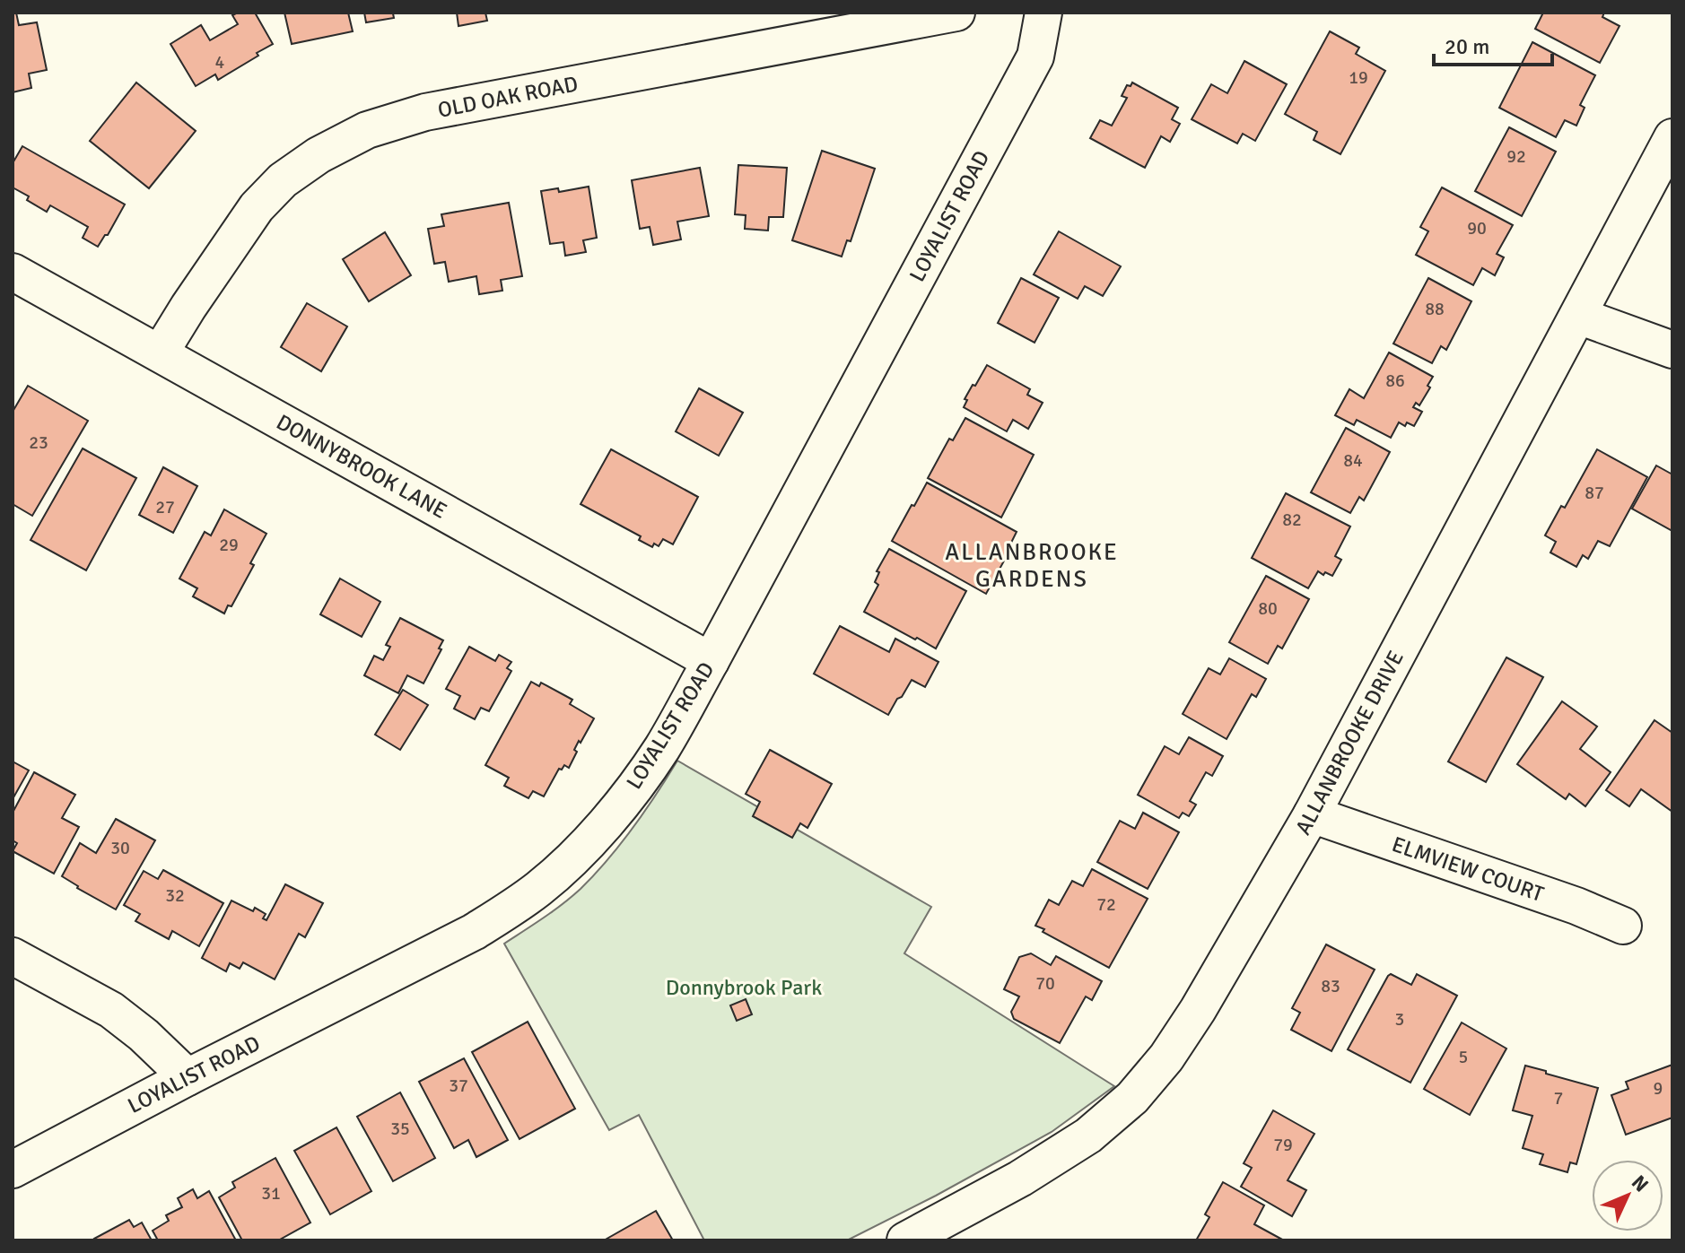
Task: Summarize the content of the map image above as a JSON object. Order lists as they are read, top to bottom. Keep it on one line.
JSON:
{"streets":{"street":["OLD OAK ROAD","LOYALIST ROAD","DONNYBROOK LANE","ALLANBROOKE DRIVE","ELMVIEW COURT"]},"crossings":[["OLD OAK ROAD","DONNYBROOK LANE"],["LOYALIST ROAD","DONNYBROOK LANE"],["ALLANBROOKE DRIVE","ELMVIEW COURT"]],"districts":["ALLANBROOKE GARDENS"],"parks":["Donnybrook Park"],"house_numbers":["4","19","92","90","88","86","23","84","87","27","82","29","80","30","32","72","70","83","3","5","37","9","7","35","79","31"],"scale_bar":"20 m","north":"top right"}
